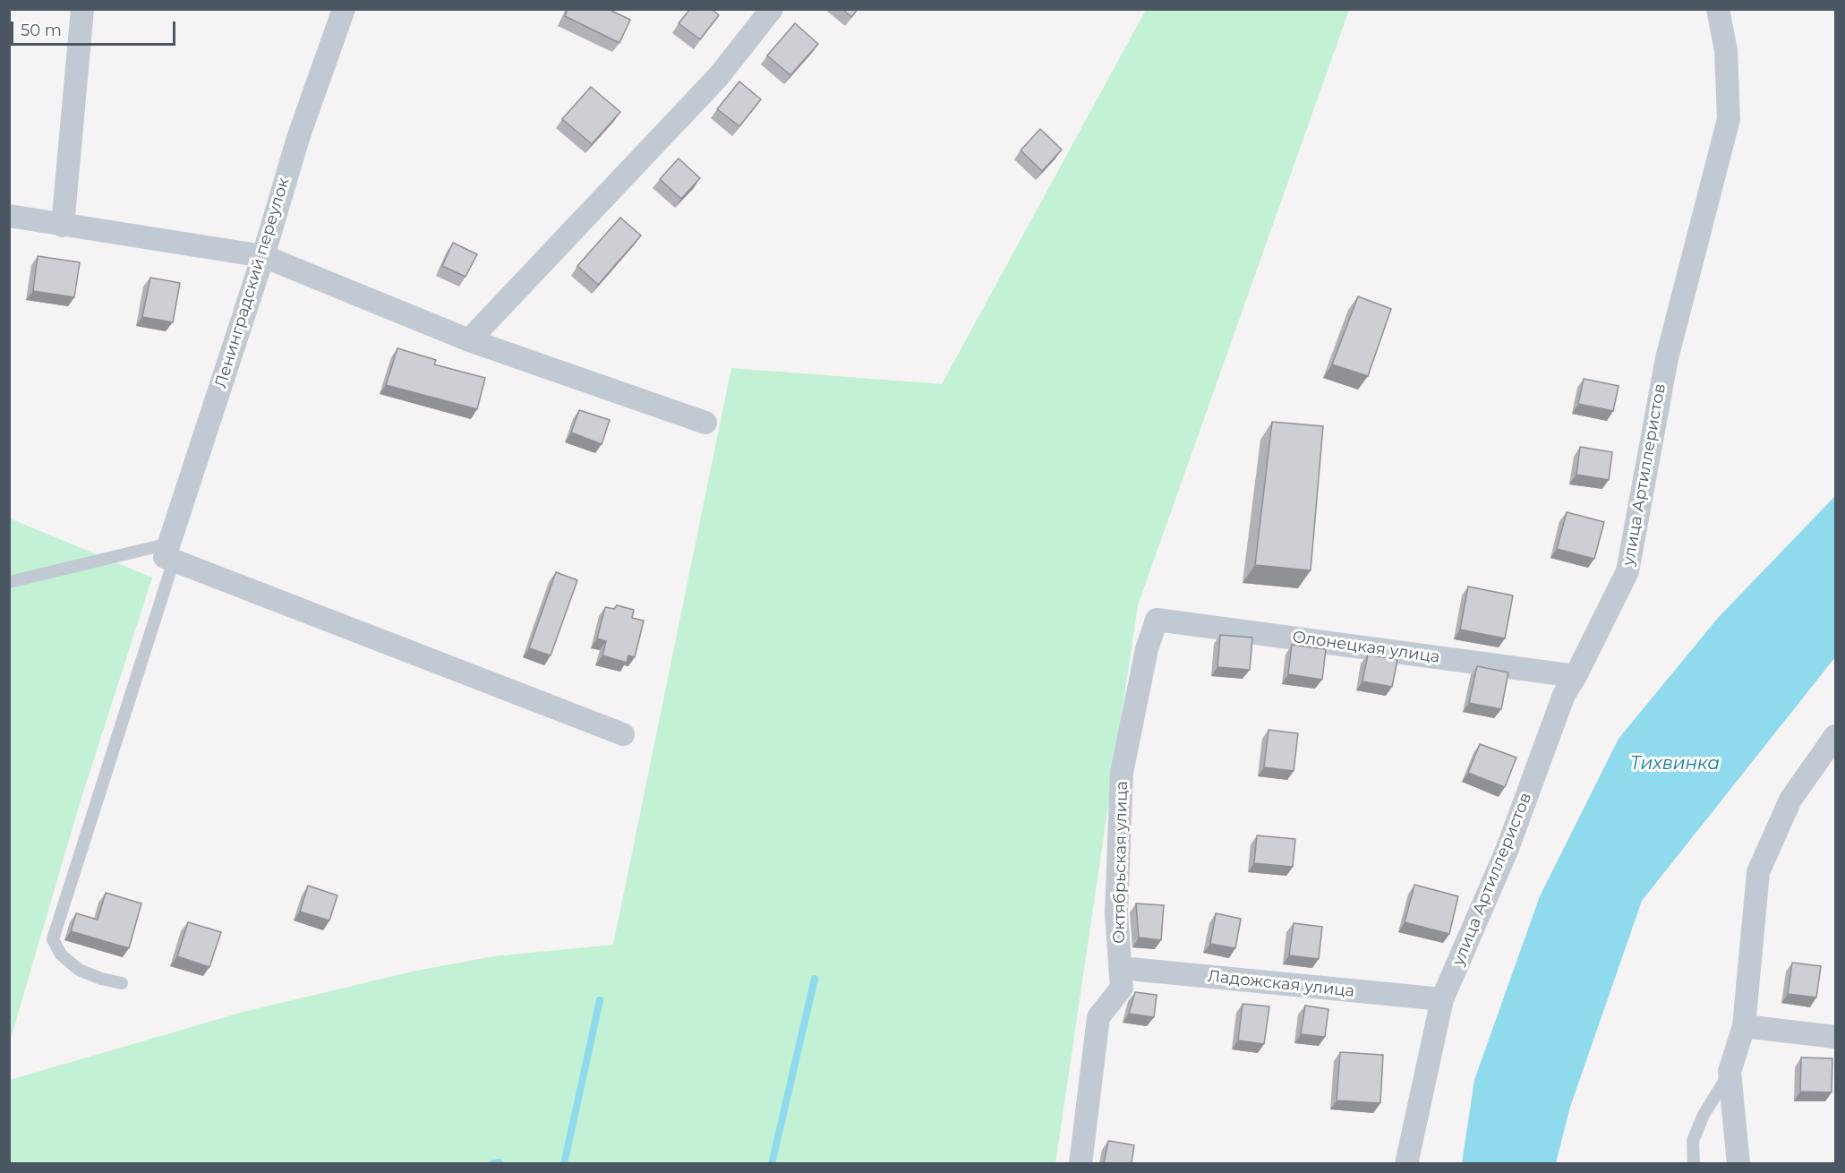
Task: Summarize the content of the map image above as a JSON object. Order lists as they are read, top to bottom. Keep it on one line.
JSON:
{"streets":{"street":["Ленинградский переулок","улица Артиллеристов","Олонецкая улица","Октябрьская улица","Ладожская улица"]},"crossings":[["улица Артиллеристов","Олонецкая улица"],["улица Артиллеристов","Ладожская улица"],["Олонецкая улица","Октябрьская улица"],["Октябрьская улица","Ладожская улица"]],"water":["Тихвинка"],"scale_bar":"50 m"}
